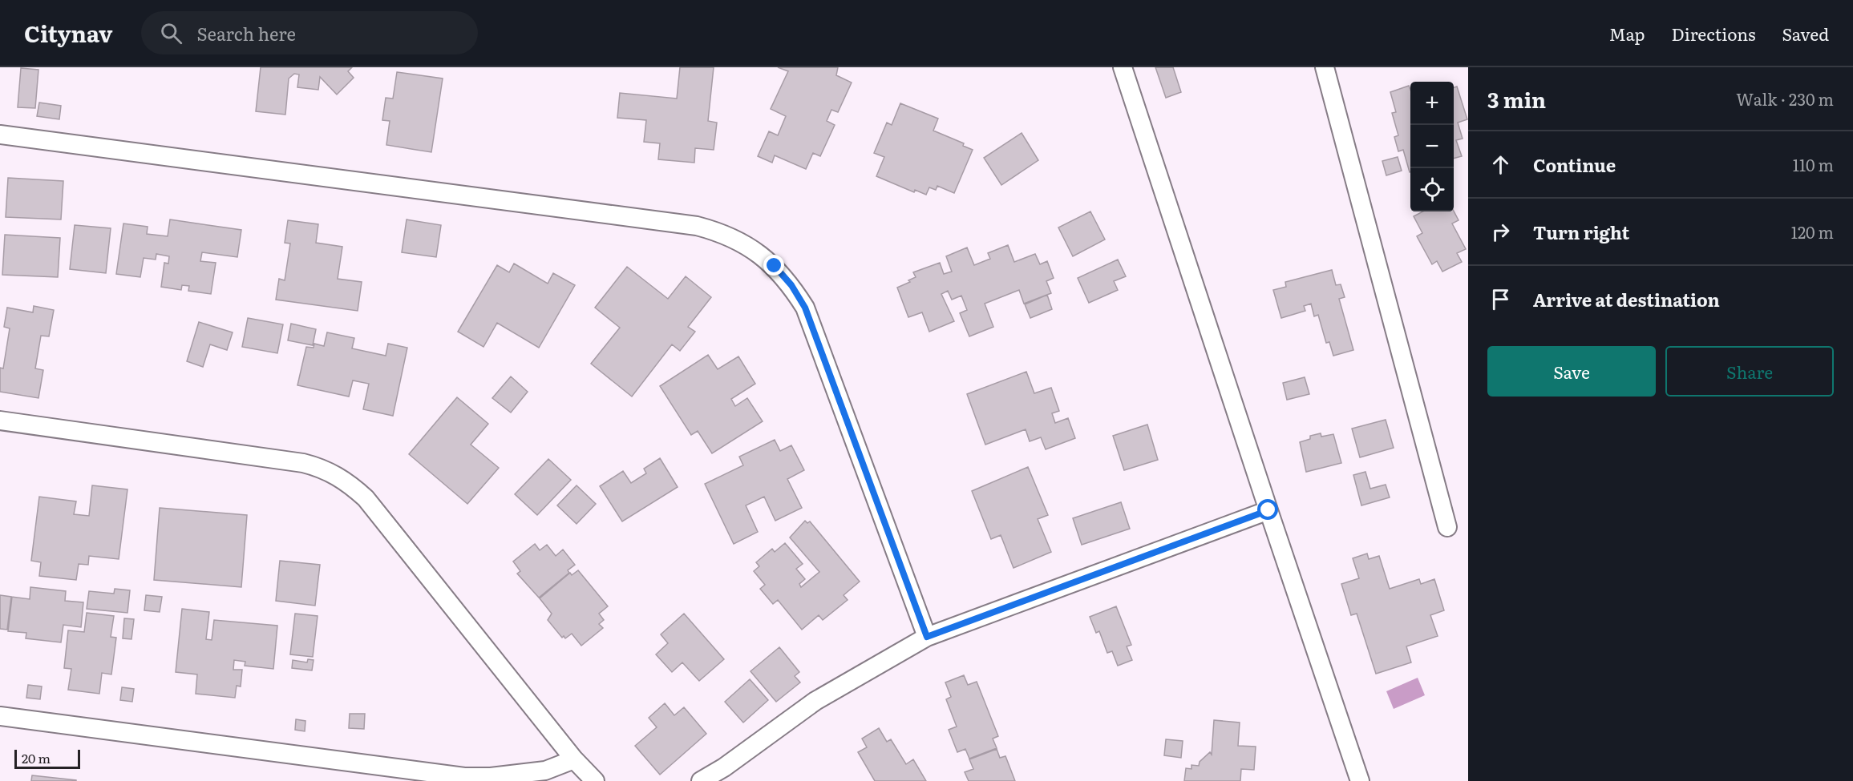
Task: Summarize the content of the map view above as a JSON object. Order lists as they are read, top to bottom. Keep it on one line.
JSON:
{"scale_bar":"20 m","page":{"header":"Citynav","search":"Search here","nav":["Map","Directions","Saved"],"heading":["3 min","Walk · 230 m"],"map_buttons":["+","−"],"list":[["Continue","110 m"],["Turn right","120 m"],"Arrive at destination"],"buttons":["Save","Share"],"scale":"20 m"}}
